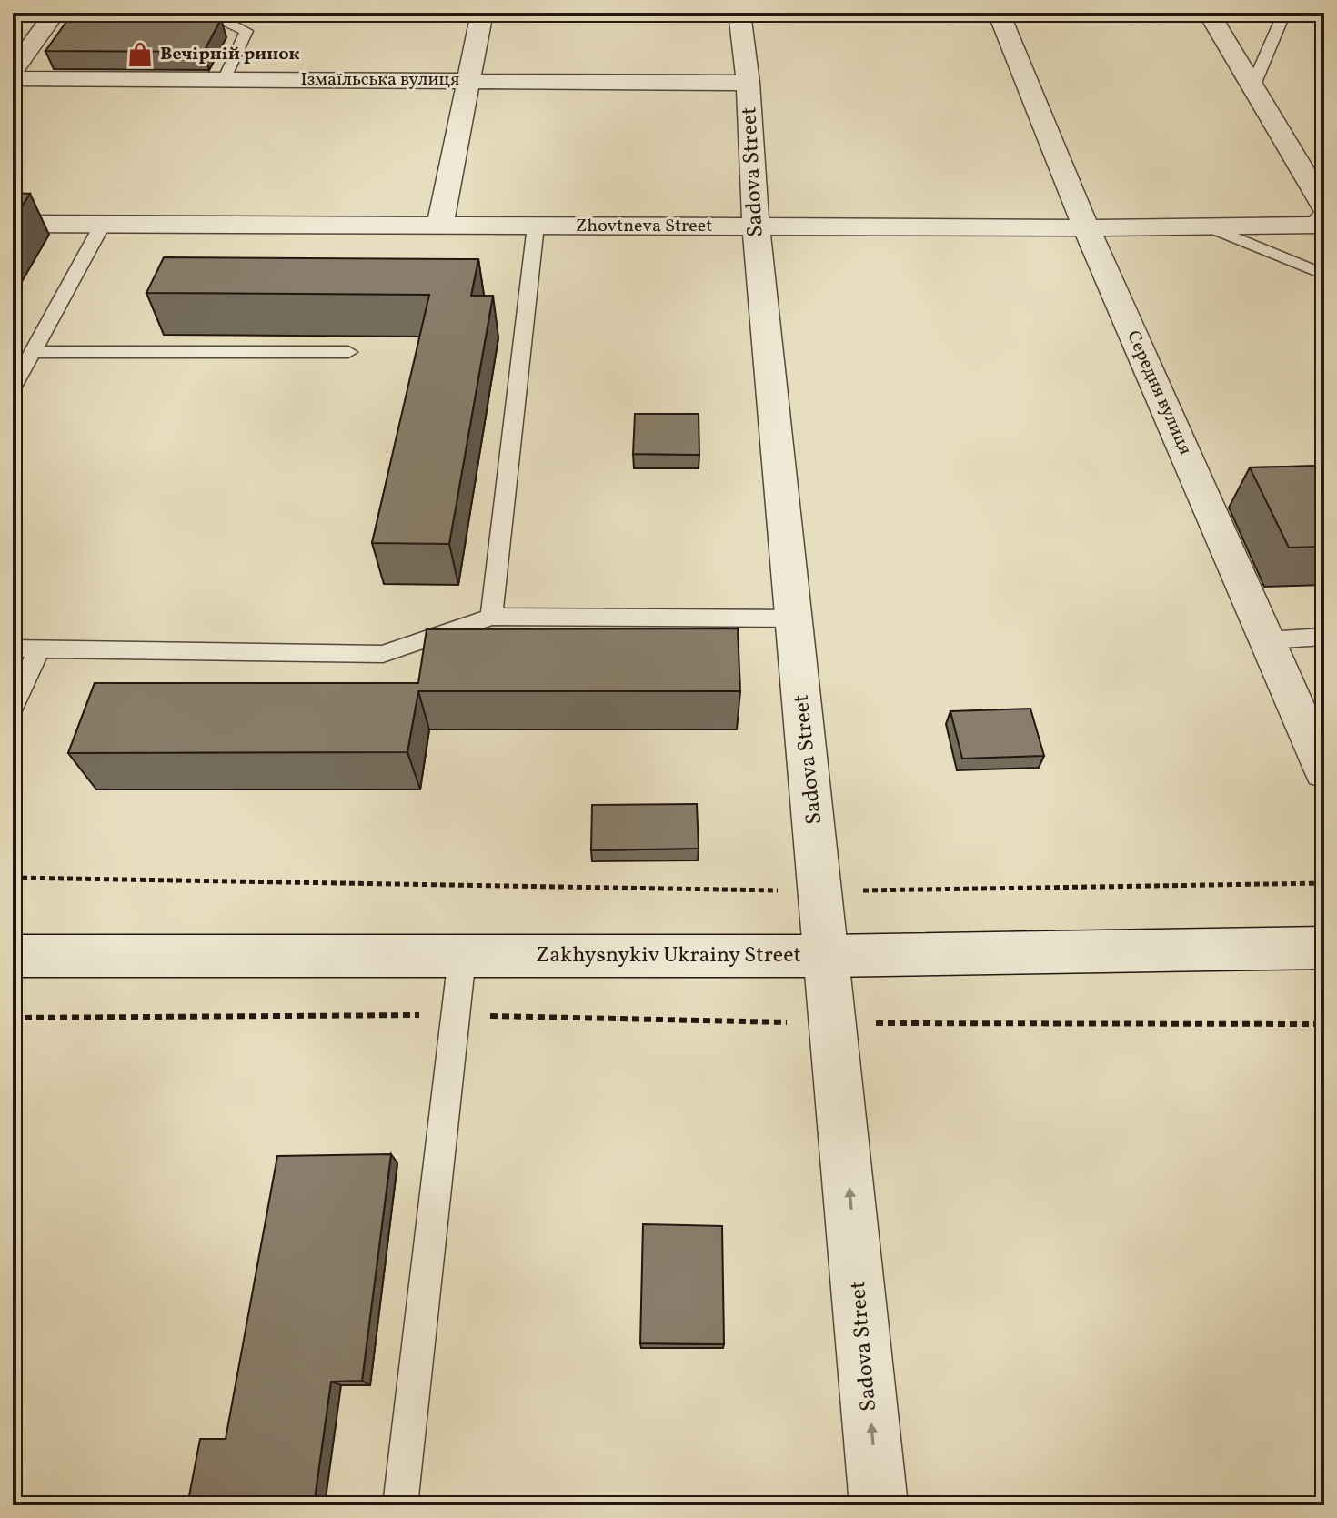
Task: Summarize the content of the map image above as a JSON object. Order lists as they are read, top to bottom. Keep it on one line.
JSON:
{"streets":{"street":["Ізмаїльська вулиця","Sadova Street","Zhovtneva Street","Середня вулиця","Zakhysnykiv Ukrainy Street"]},"crossings":[["Ізмаїльська вулиця","Sadova Street"],["Sadova Street","Zhovtneva Street"],["Sadova Street","Zakhysnykiv Ukrainy Street"],["Zhovtneva Street","Середня вулиця"]],"places":{"shop":["Вечірній ринок"]}}
